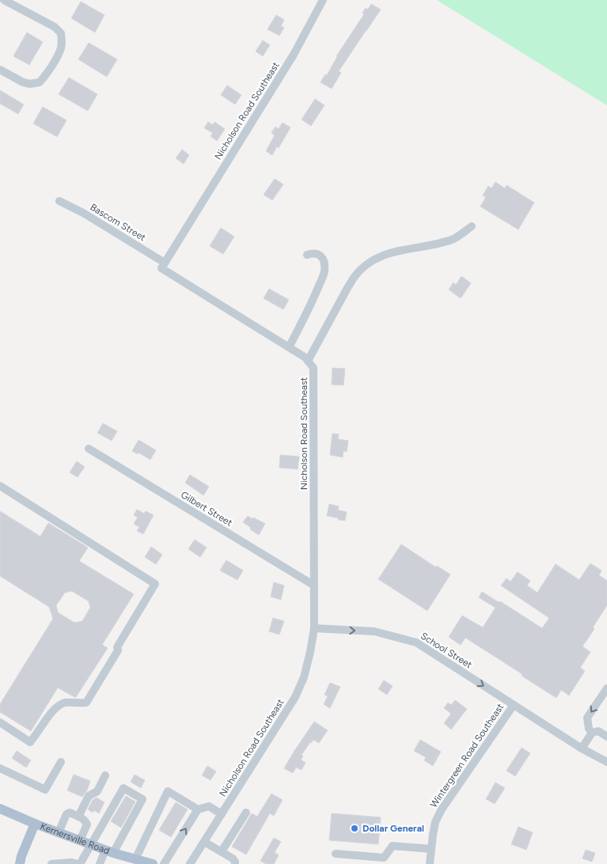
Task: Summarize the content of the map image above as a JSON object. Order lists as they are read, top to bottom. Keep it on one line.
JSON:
{"streets":{"main road":["Kernersville Road"],"street":["Nicholson Road Southeast","Bascom Street","Gilbert Street","School Street","Wintergreen Road Southeast"]},"crossings":[["Nicholson Road Southeast","Bascom Street"],["Nicholson Road Southeast","Gilbert Street"],["Nicholson Road Southeast","School Street"],["School Street","Wintergreen Road Southeast"]],"one_way":["School Street"],"places":["Dollar General"]}
